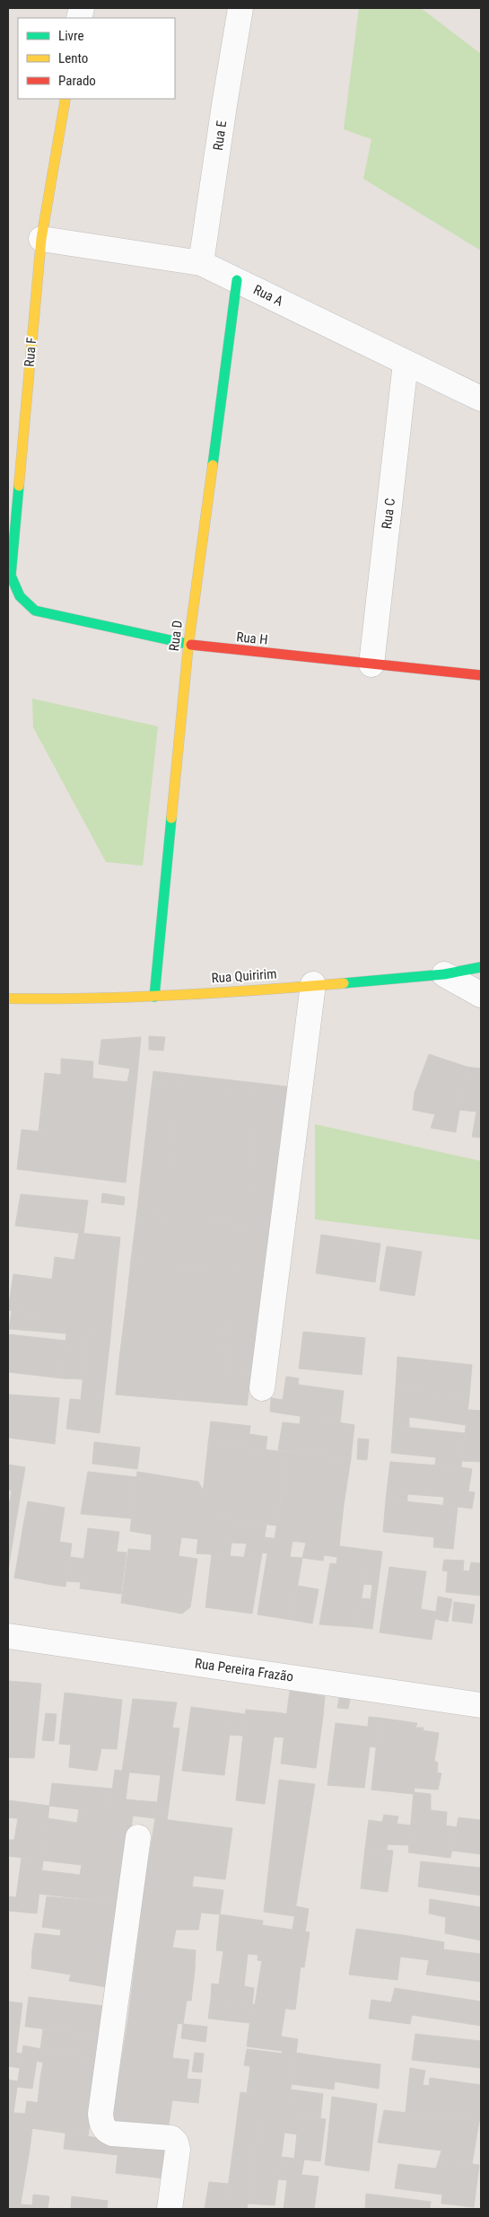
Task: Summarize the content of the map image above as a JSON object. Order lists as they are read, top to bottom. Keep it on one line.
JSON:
{"streets":{"street":["Rua E","Rua A","Rua F","Rua C","Rua D","Rua H","Rua Quiririm","Rua Pereira Frazão"]},"crossings":[["Rua E","Rua A"],["Rua A","Rua F"],["Rua A","Rua C"],["Rua A","Rua D"],["Rua F","Rua H"],["Rua C","Rua H"],["Rua D","Rua H"],["Rua D","Rua Quiririm"]],"legend":["Livre","Lento","Parado"]}
